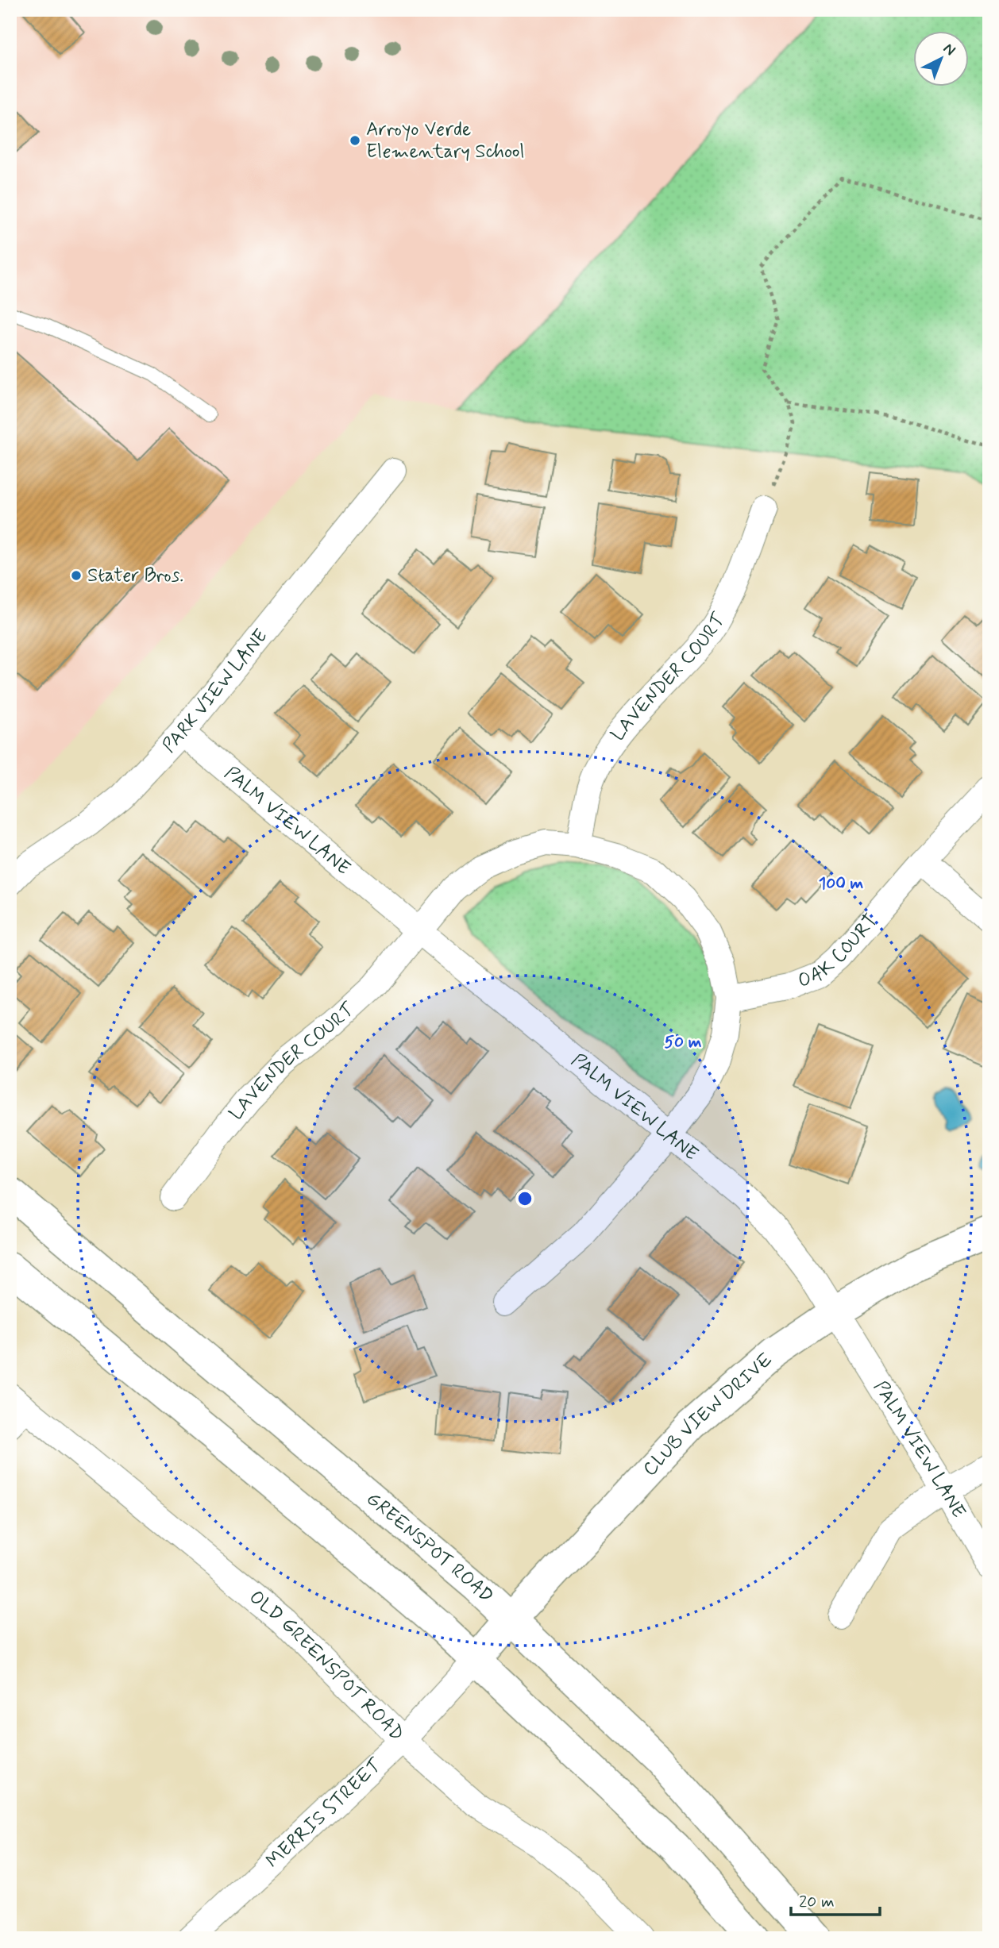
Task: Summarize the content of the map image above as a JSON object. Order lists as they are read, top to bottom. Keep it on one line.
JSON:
{"streets":{"main road":["CLUB VIEW DRIVE","GREENSPOT ROAD"],"street":["LAVENDER COURT","PARK VIEW LANE","PALM VIEW LANE","OAK COURT","OLD GREENSPOT ROAD","MERRIS STREET"]},"crossings":[["LAVENDER COURT","PALM VIEW LANE"],["LAVENDER COURT","OAK COURT"],["PARK VIEW LANE","PALM VIEW LANE"],["PALM VIEW LANE","CLUB VIEW DRIVE"],["CLUB VIEW DRIVE","GREENSPOT ROAD"],["CLUB VIEW DRIVE","MERRIS STREET"],["OLD GREENSPOT ROAD","MERRIS STREET"]],"places":["Arroyo Verde Elementary School","Stater Bros."],"scale_bar":"20 m","north":"top right","rings":["100 m","50 m"]}
